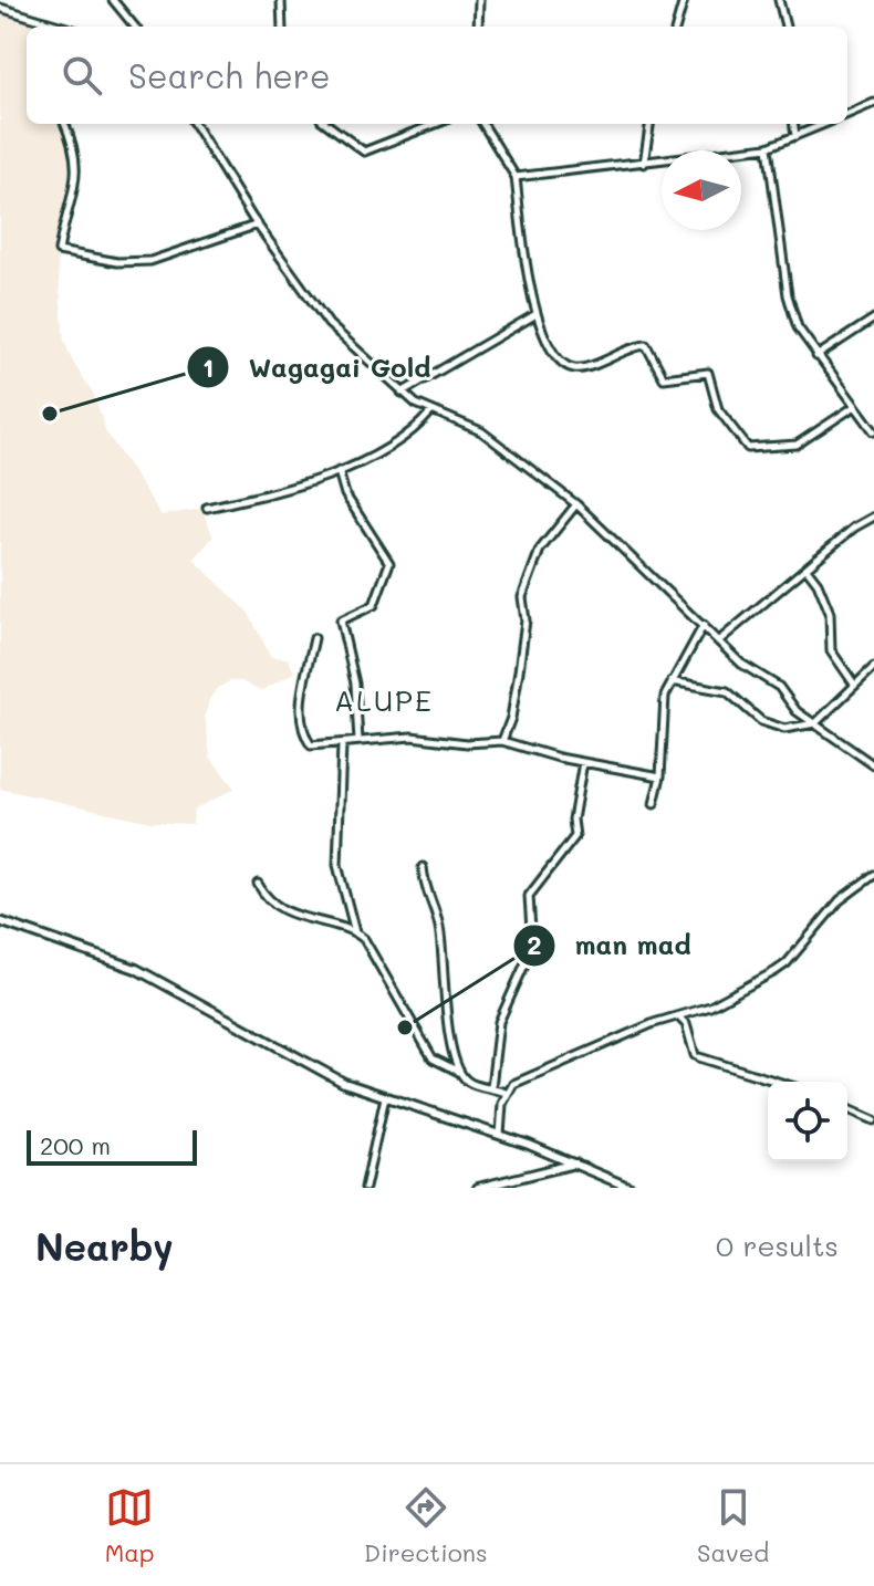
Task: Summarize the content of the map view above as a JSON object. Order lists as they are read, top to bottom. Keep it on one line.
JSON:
{"districts":["ALUPE"],"places":["Wagagai Gold","man mad"],"scale_bar":"200 m","north":"left","page":{"search":"Search here","scale":"200 m","heading":["Nearby","0 results"],"nav":["Map","Directions","Saved"]}}
